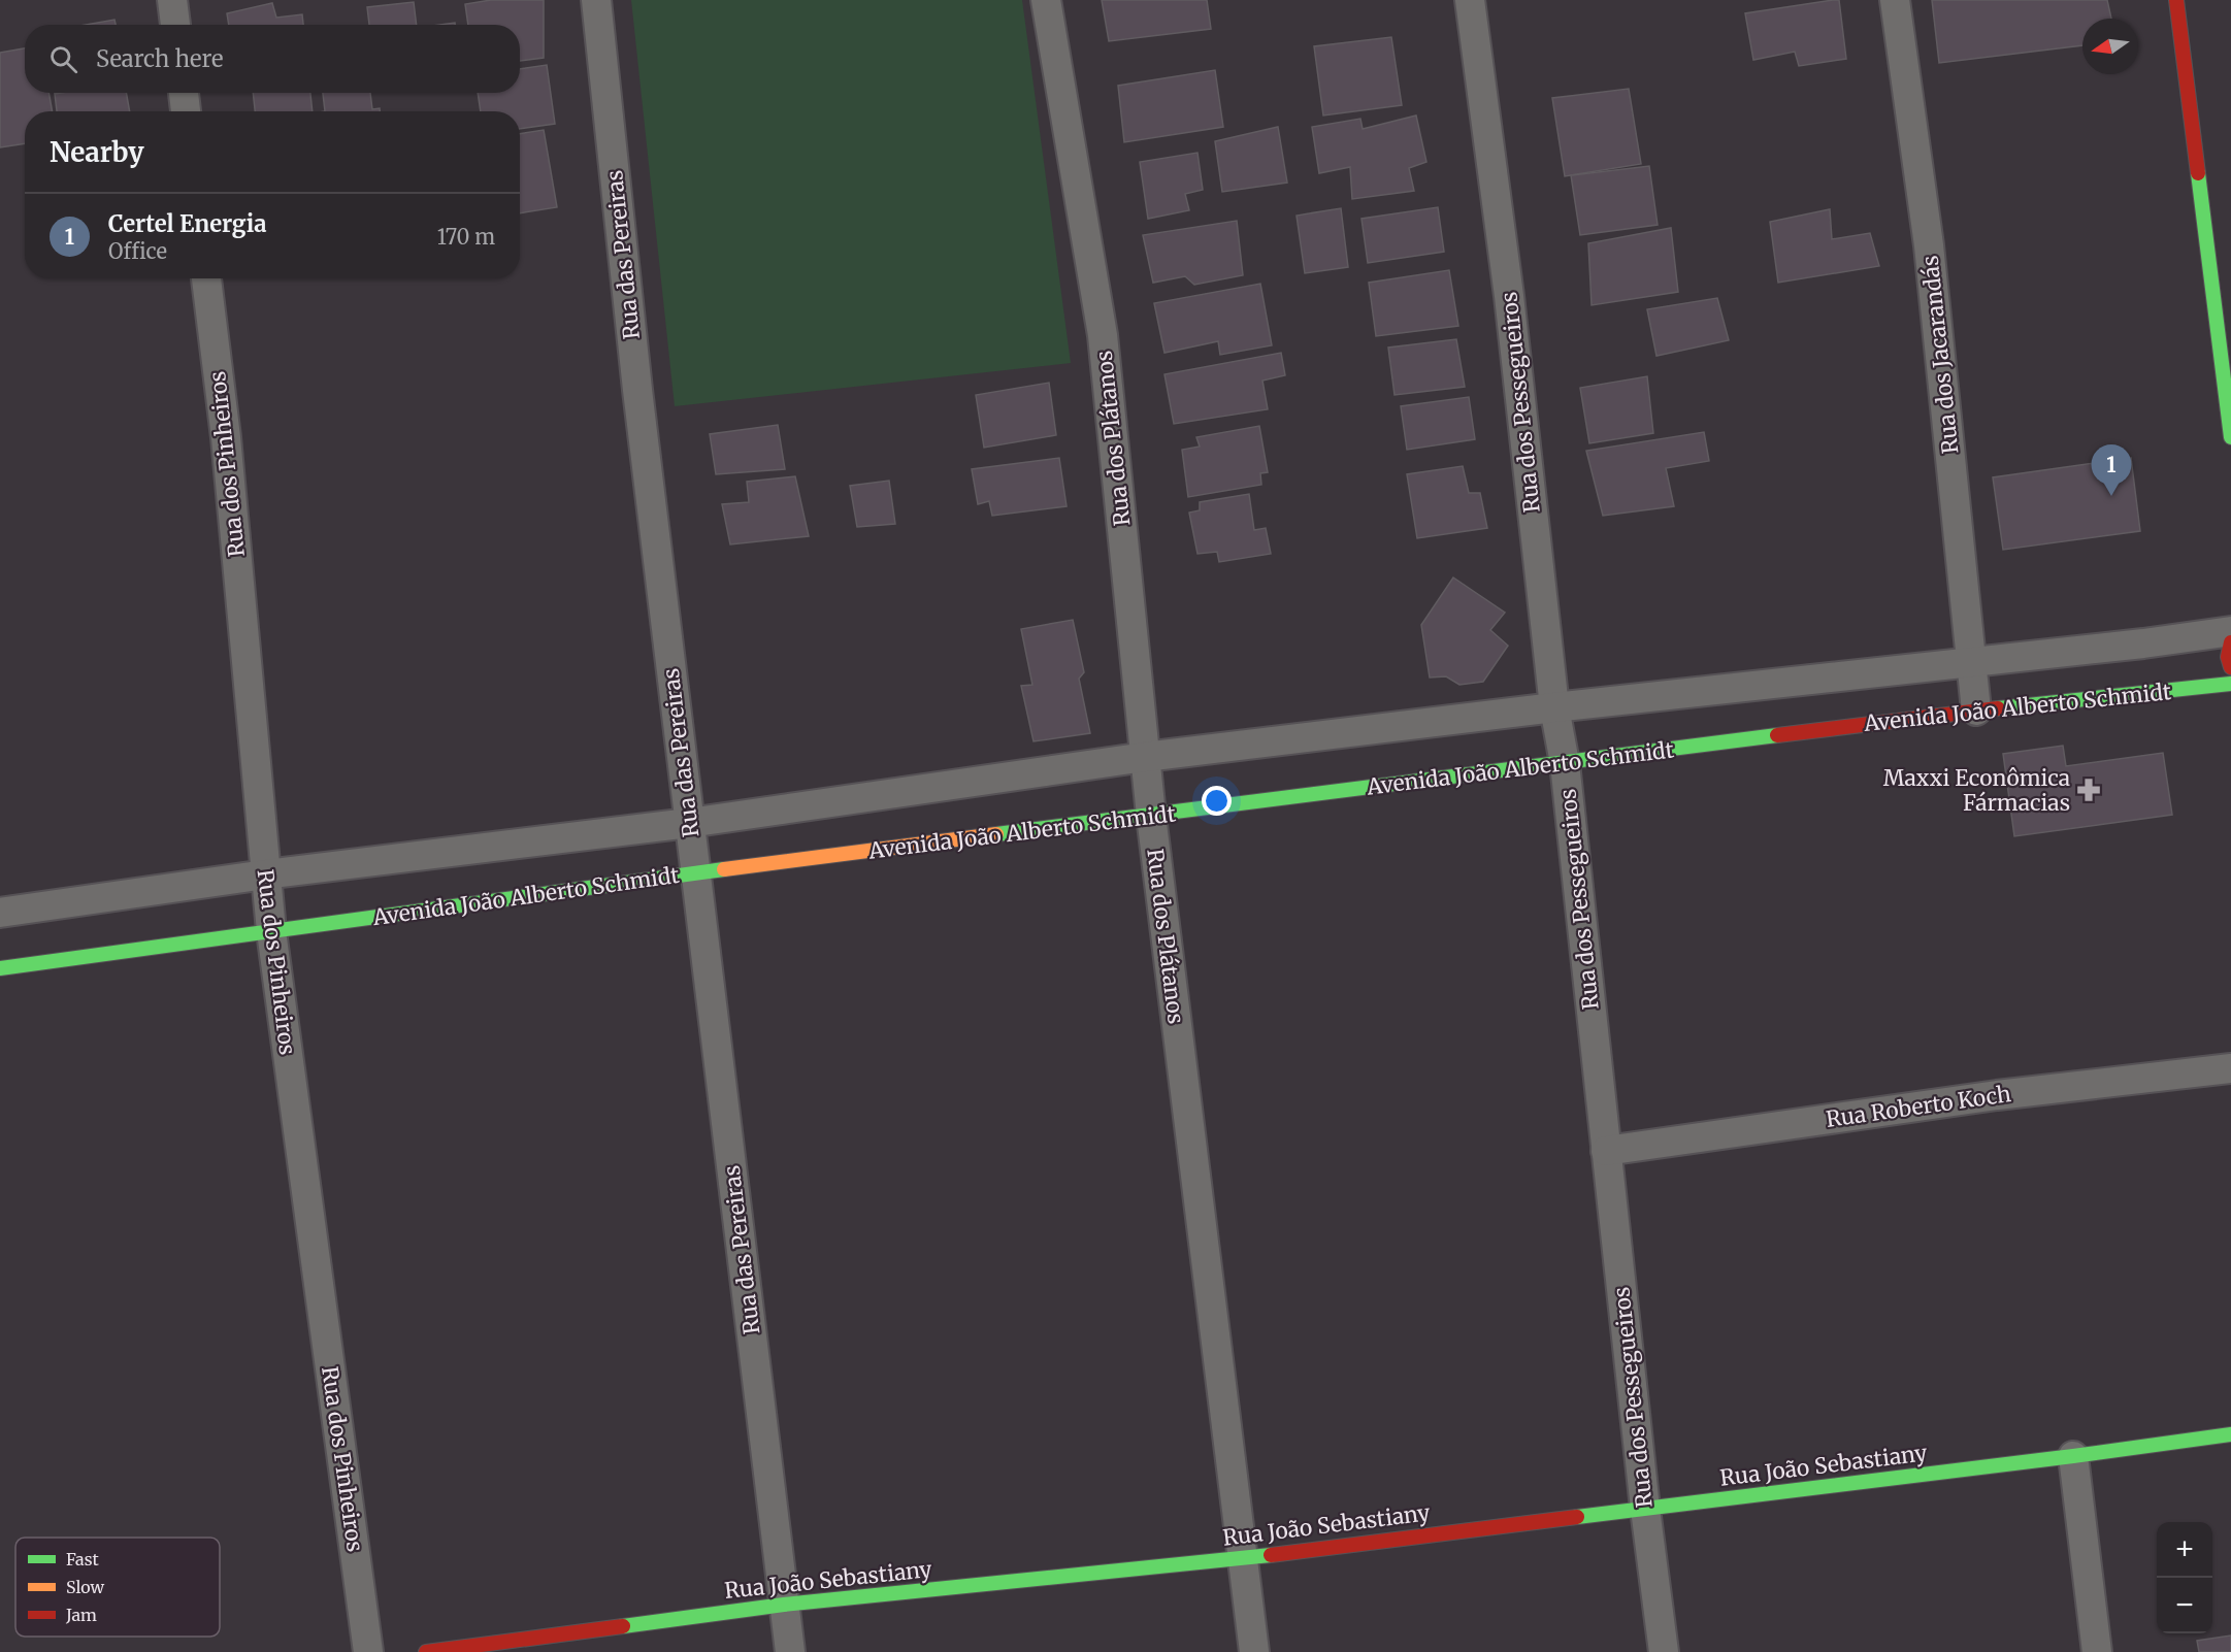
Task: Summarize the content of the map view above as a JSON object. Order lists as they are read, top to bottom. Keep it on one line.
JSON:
{"streets":{"street":["Rua das Pereiras","Rua dos Jacarandás","Rua dos Pessegueiros","Rua dos Plátanos","Rua dos Pinheiros","Avenida João Alberto Schmidt","Rua Roberto Koch","Rua João Sebastiany"]},"crossings":[["Rua das Pereiras","Avenida João Alberto Schmidt"],["Rua das Pereiras","Rua João Sebastiany"],["Rua dos Jacarandás","Avenida João Alberto Schmidt"],["Rua dos Pessegueiros","Avenida João Alberto Schmidt"],["Rua dos Pessegueiros","Rua Roberto Koch"],["Rua dos Pessegueiros","Rua João Sebastiany"],["Rua dos Plátanos","Avenida João Alberto Schmidt"],["Rua dos Plátanos","Rua João Sebastiany"],["Rua dos Pinheiros","Avenida João Alberto Schmidt"]],"places":{"pharmacy":["Maxxi Econômica Fármacias"]},"legend":["Fast","Slow","Jam"],"north":"left","page":{"search":"Search here","heading":"Nearby","list":[{"mark":"1","name":"Certel Energia","note":"Office","value":"170 m"}],"pins":"1","map_buttons":["+","−"]}}
